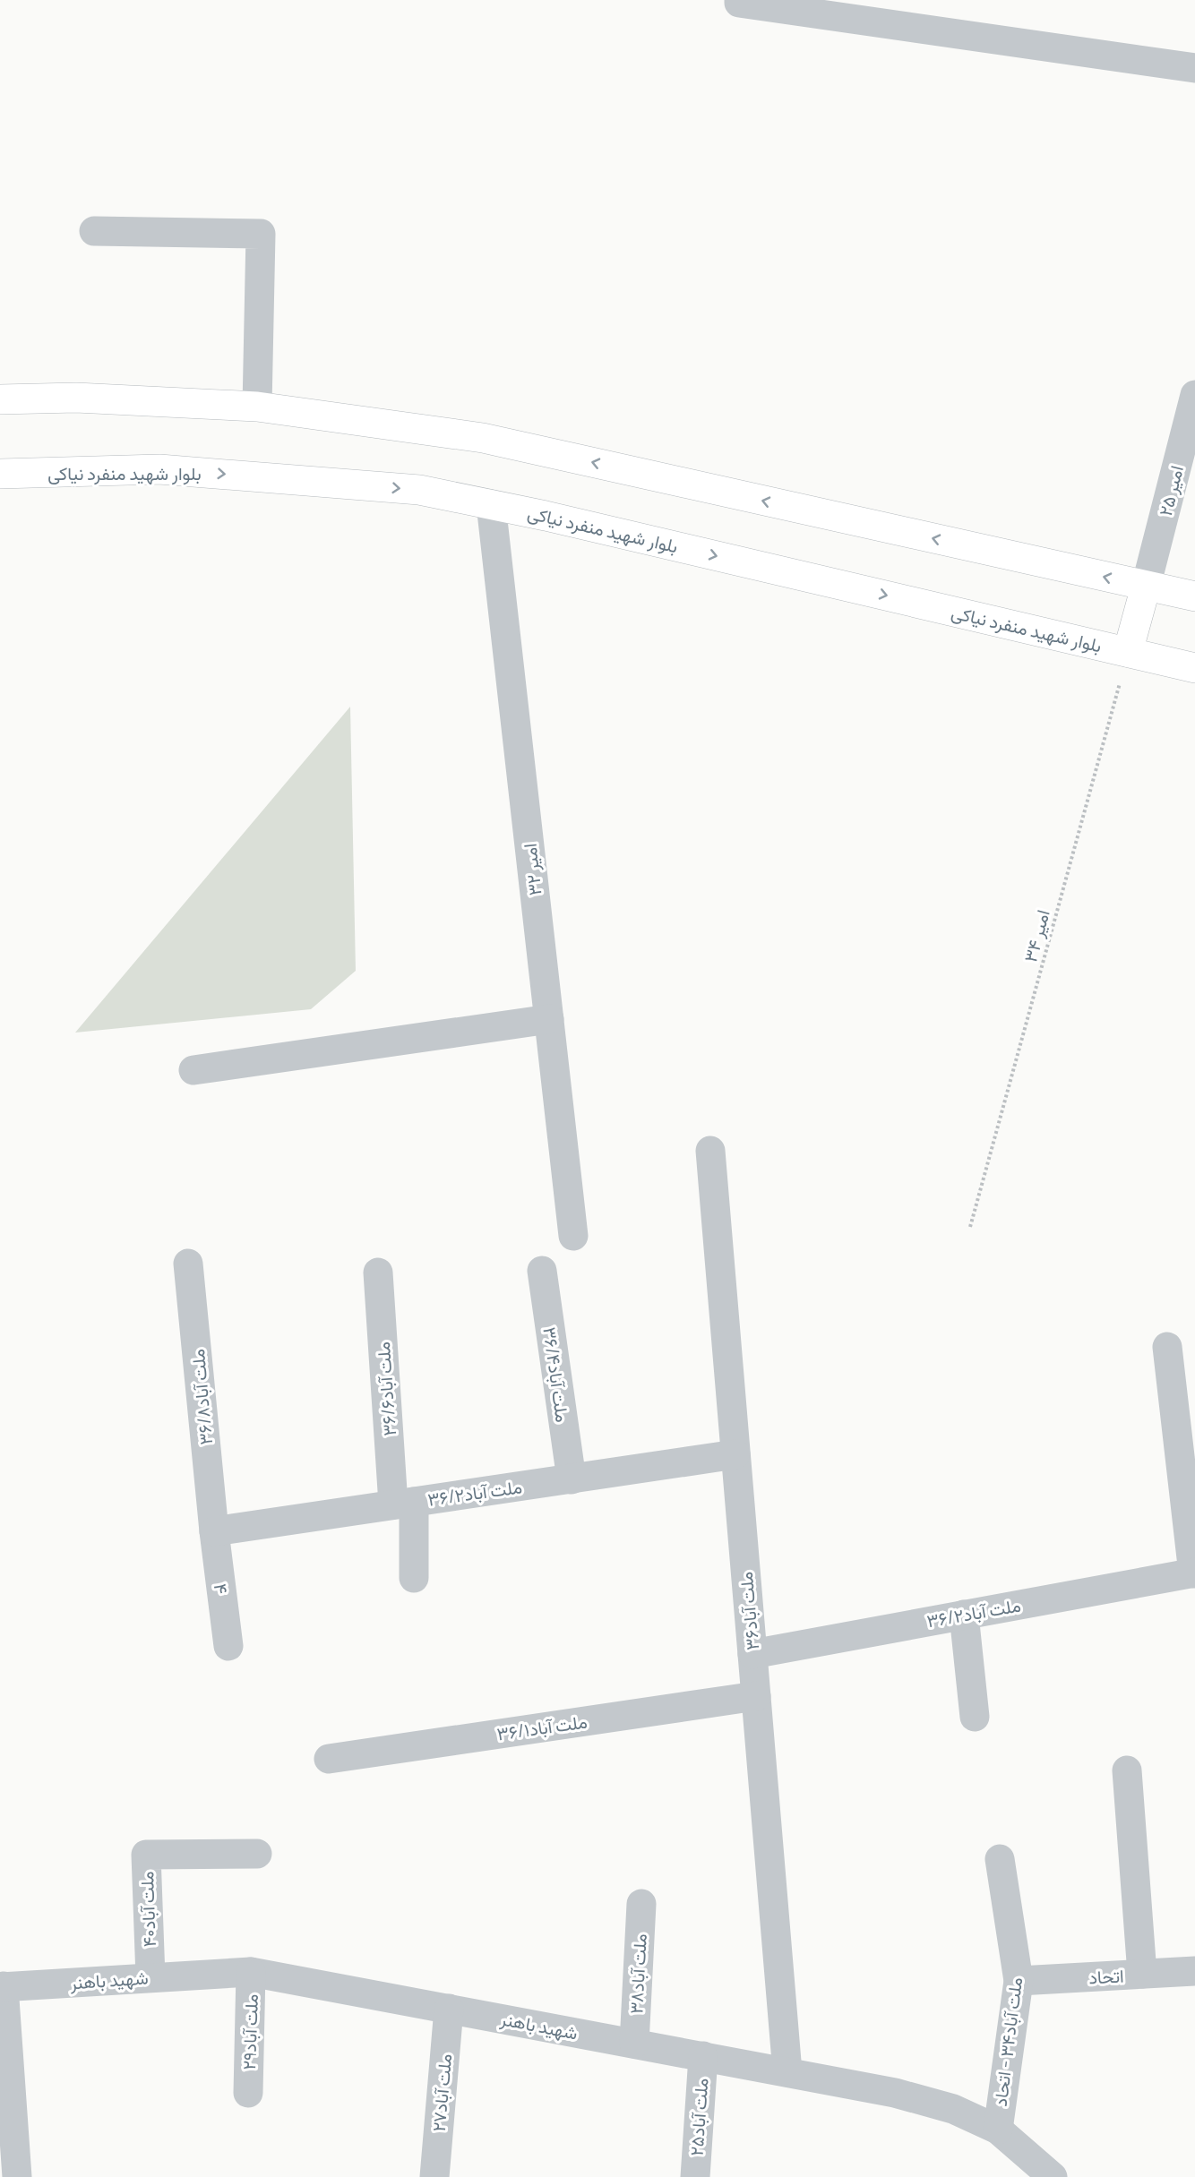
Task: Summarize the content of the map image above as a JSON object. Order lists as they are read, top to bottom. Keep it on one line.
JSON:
{"streets":{"main road":["بلوار شهید منفرد نیاکی"],"street":["امیر ۲۵","امیر ۳۲","ملت آباد۳۶/۴","ملت آباد۳۶/۶","ملت آباد۳۶/۸","ملت آباد۳۶/۲","۴","ملت آباد۳۶","ملت آباد۳۶/۱","ملت آباد۴۰","ملت آباد۳۸","اتحاد","شهید باهنر","ملت آباد۲۹","ملت آباد۳۴ - اتحاد","ملت آباد۲۷","ملت آباد۲۵"],"path":["امیر ۳۴"]},"crossings":[["بلوار شهید منفرد نیاکی","امیر ۳۲"],["بلوار شهید منفرد نیاکی","امیر ۳۴"],["ملت آباد۳۶/۴","ملت آباد۳۶/۲"],["ملت آباد۳۶/۶","ملت آباد۳۶/۲"],["ملت آباد۳۶/۸","ملت آباد۳۶/۲"],["ملت آباد۳۶/۸","۴"],["ملت آباد۳۶/۲","۴"],["ملت آباد۳۶/۲","ملت آباد۳۶"],["ملت آباد۳۶","ملت آباد۳۶/۱"],["ملت آباد۳۶","شهید باهنر"],["ملت آباد۴۰","شهید باهنر"],["ملت آباد۳۸","شهید باهنر"],["اتحاد","ملت آباد۳۴ - اتحاد"],["شهید باهنر","ملت آباد۲۹"],["شهید باهنر","ملت آباد۳۴ - اتحاد"],["شهید باهنر","ملت آباد۲۷"],["شهید باهنر","ملت آباد۲۵"]]}
